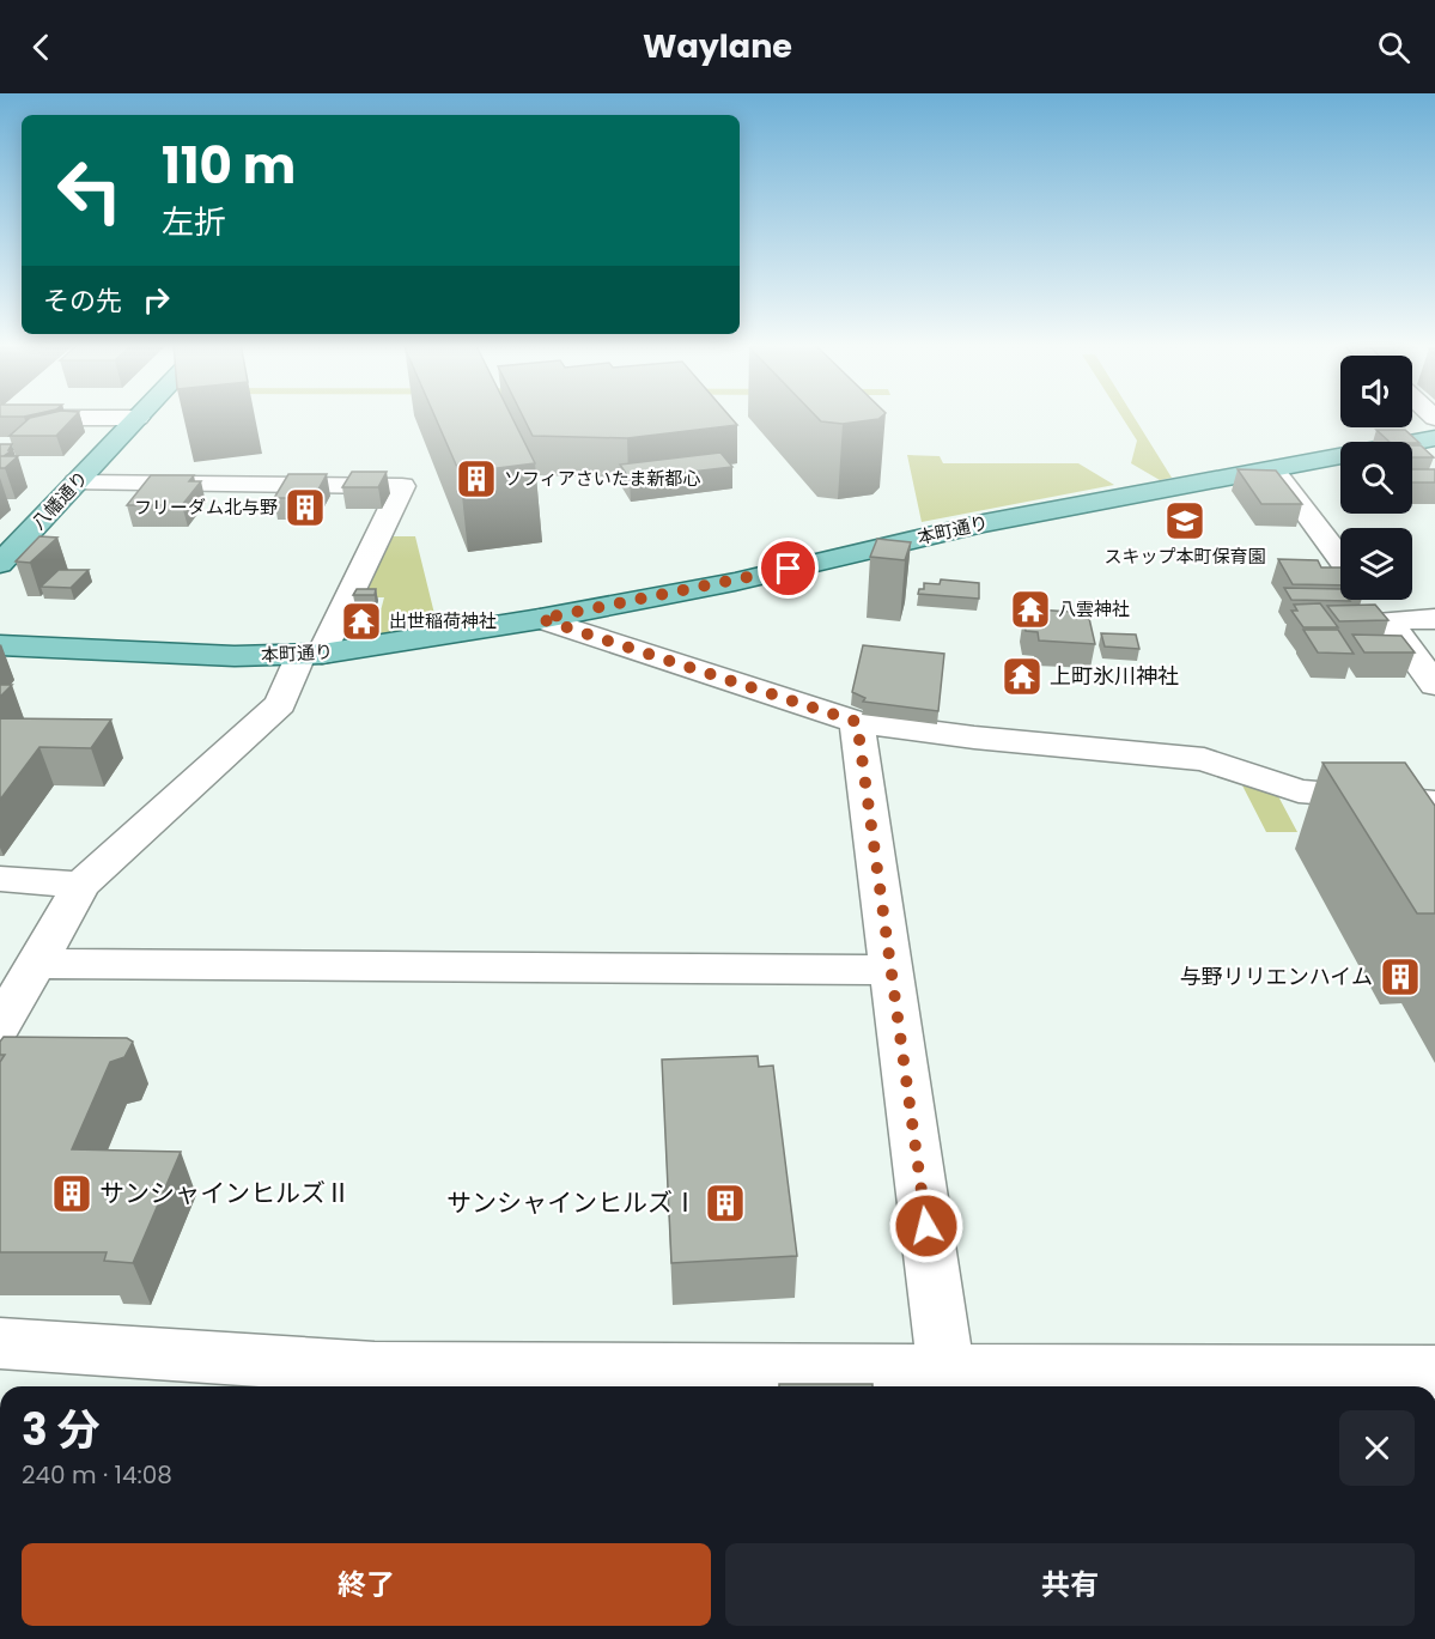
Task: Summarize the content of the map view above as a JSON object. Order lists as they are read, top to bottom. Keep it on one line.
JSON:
{"streets":{"main road":["八幡通り","本町通り"]},"places":{"building":["ソフィアさいたま新都心","フリーダム北与野","与野リリエンハイム","サンシャインヒルズⅡ","サンシャインヒルズⅠ"],"school or university":["スキップ本町保育園"],"temple":["八雲神社","出世稲荷神社","上町氷川神社"]},"page":{"header":"Waylane","turn":["110 m","左折"],"then":"その先","heading":["3 分","240 m · 14:08"],"buttons":["終了","共有"]}}
